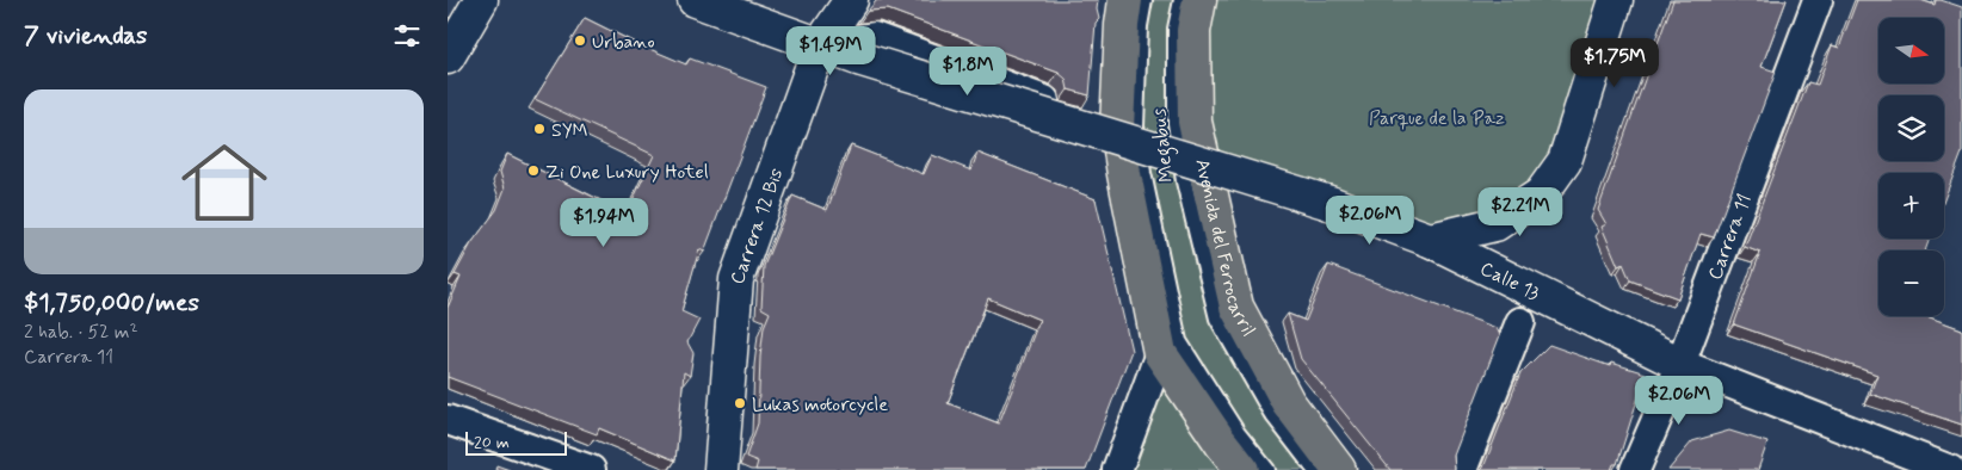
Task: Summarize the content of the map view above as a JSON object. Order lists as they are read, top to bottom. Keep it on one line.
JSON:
{"streets":{"main road":["Carrera 12 Bis","Avenida del Ferrocarril","Calle 13"],"street":["Carrera 11"],"lane":["Megabus"]},"crossings":[["Carrera 12 Bis","Calle 13"],["Carrera 11","Calle 13"]],"parks":["Parque de la Paz"],"places":["Urbano","SYM","Zi One Luxury Hotel","Lukas motorcycle"],"scale_bar":"20 m","north":"right","page":{"heading":"7 viviendas","map_buttons":["+","−"],"price":["$1.49M","$1.75M","$1.8M","$2.21M","$2.06M","$1.94M","$2.06M"],"list":[{"name":"$1,750,000/mes","note":"2 hab. · 52 m² · Carrera 11"}],"scale":"20 m"}}
